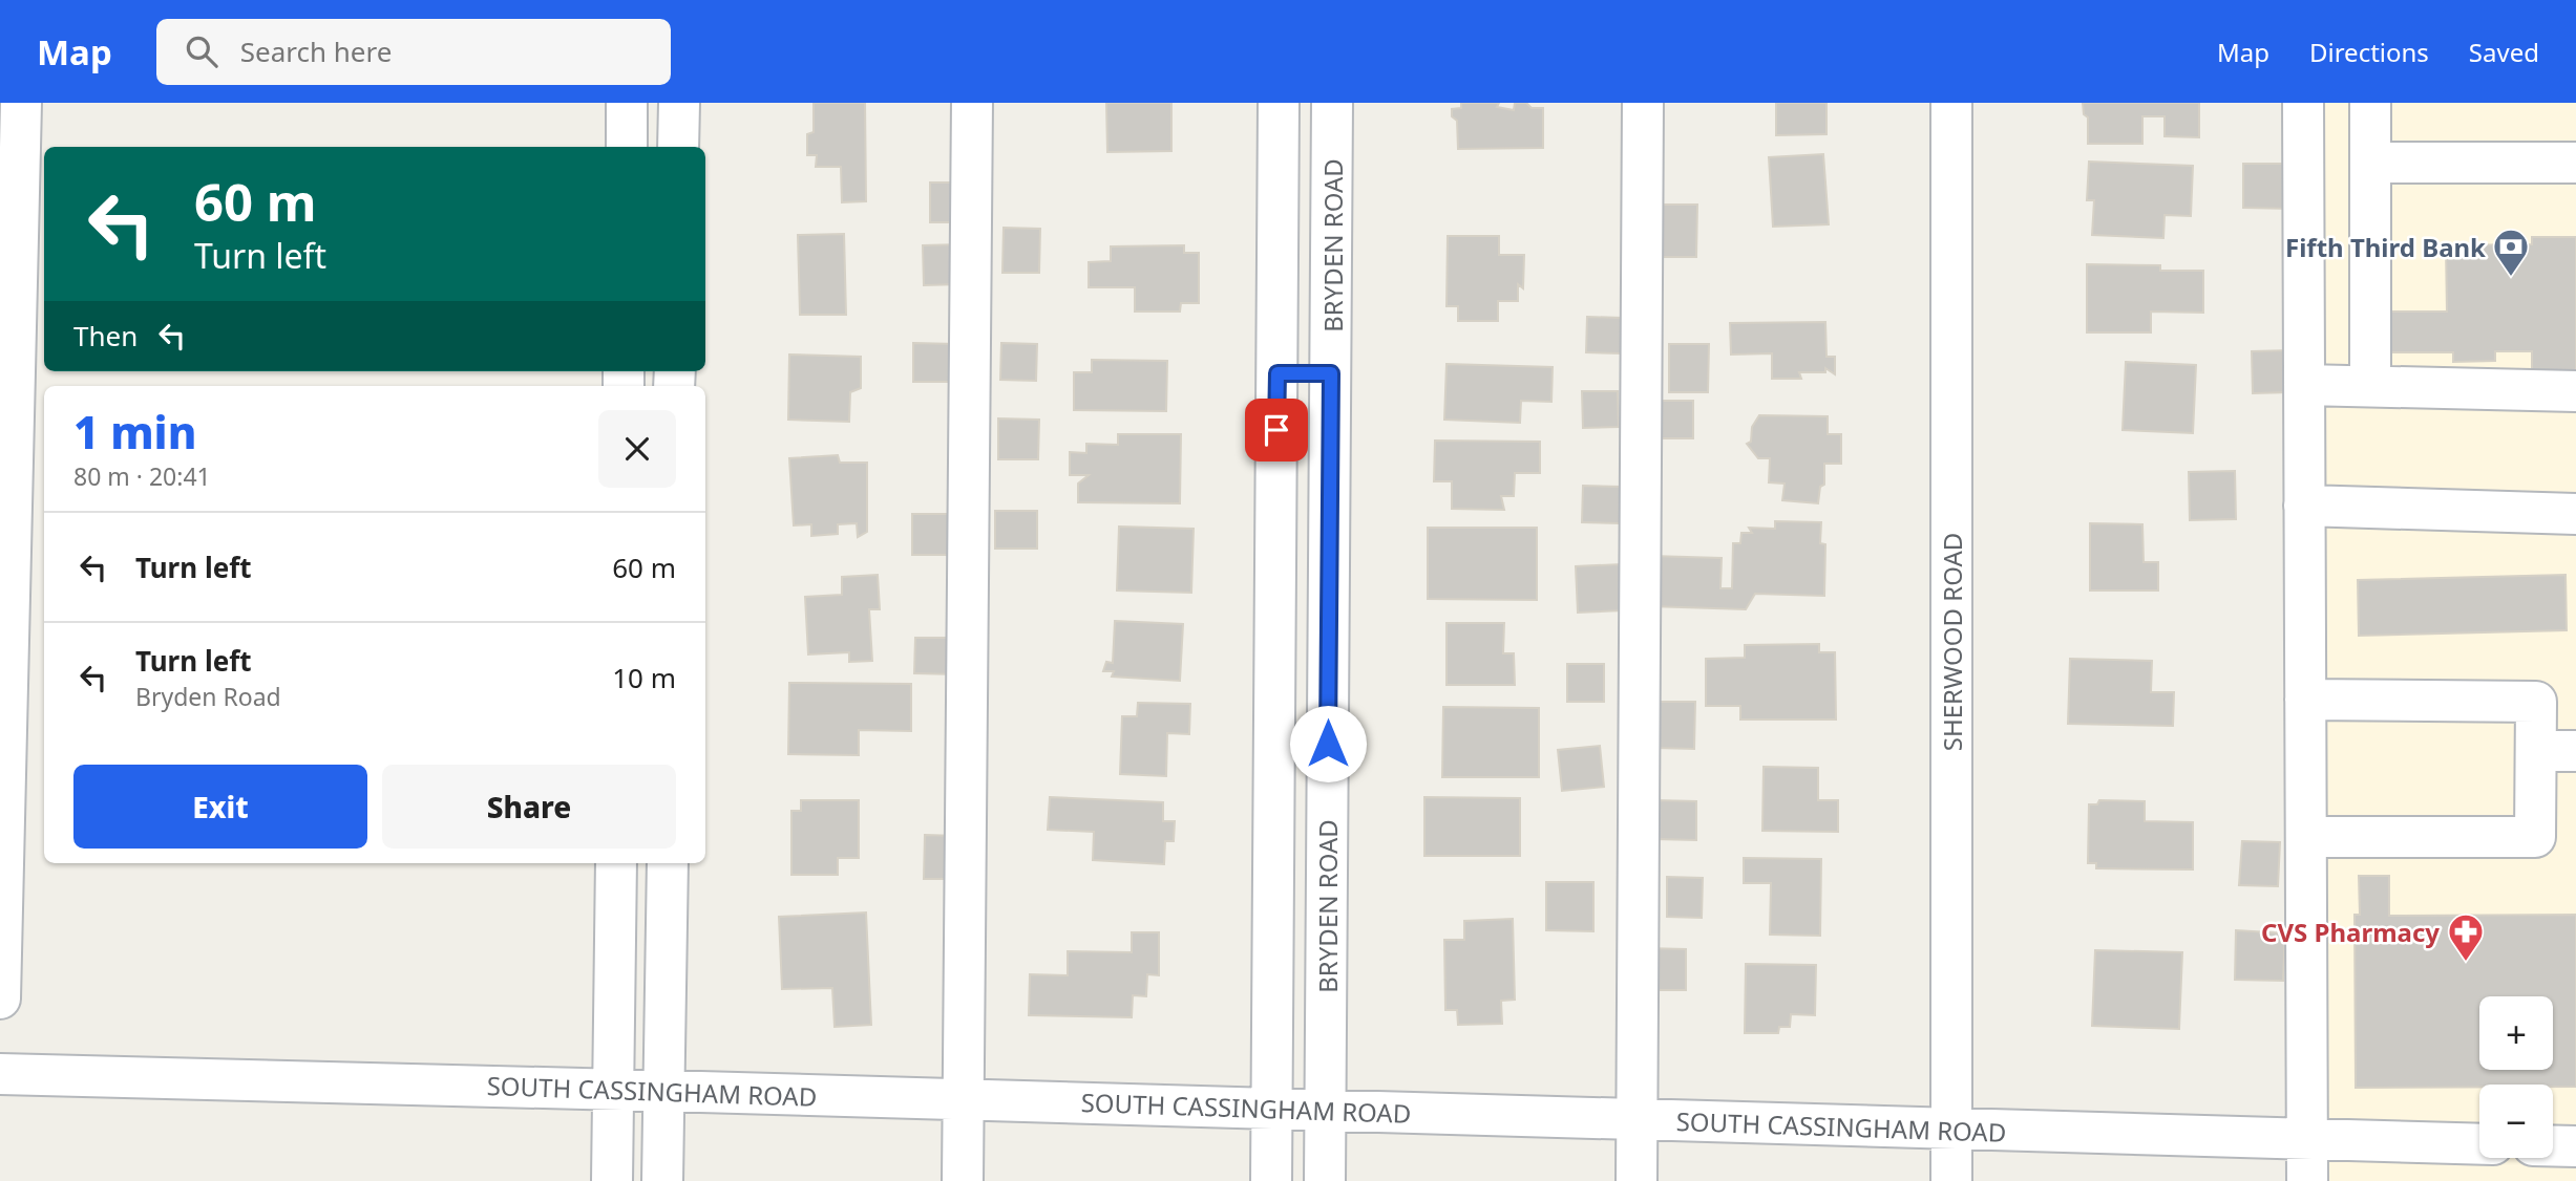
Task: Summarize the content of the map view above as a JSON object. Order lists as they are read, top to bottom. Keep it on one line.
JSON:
{"streets":{"street":["BRYDEN ROAD","SHERWOOD ROAD","SOUTH CASSINGHAM ROAD"]},"crossings":[["BRYDEN ROAD","SOUTH CASSINGHAM ROAD"],["SHERWOOD ROAD","SOUTH CASSINGHAM ROAD"]],"places":{"bank":["Fifth Third Bank"],"pharmacy":["CVS Pharmacy"]},"page":{"header":"Map","search":"Search here","nav":["Map","Directions","Saved"],"turn":["60 m","Turn left"],"then":"Then","heading":["1 min","80 m · 20:41"],"list":[{"name":"Turn left","value":"60 m"},{"name":"Turn left","note":"Bryden Road","value":"10 m"}],"buttons":["Exit","Share"],"map_buttons":["+","−"]}}
